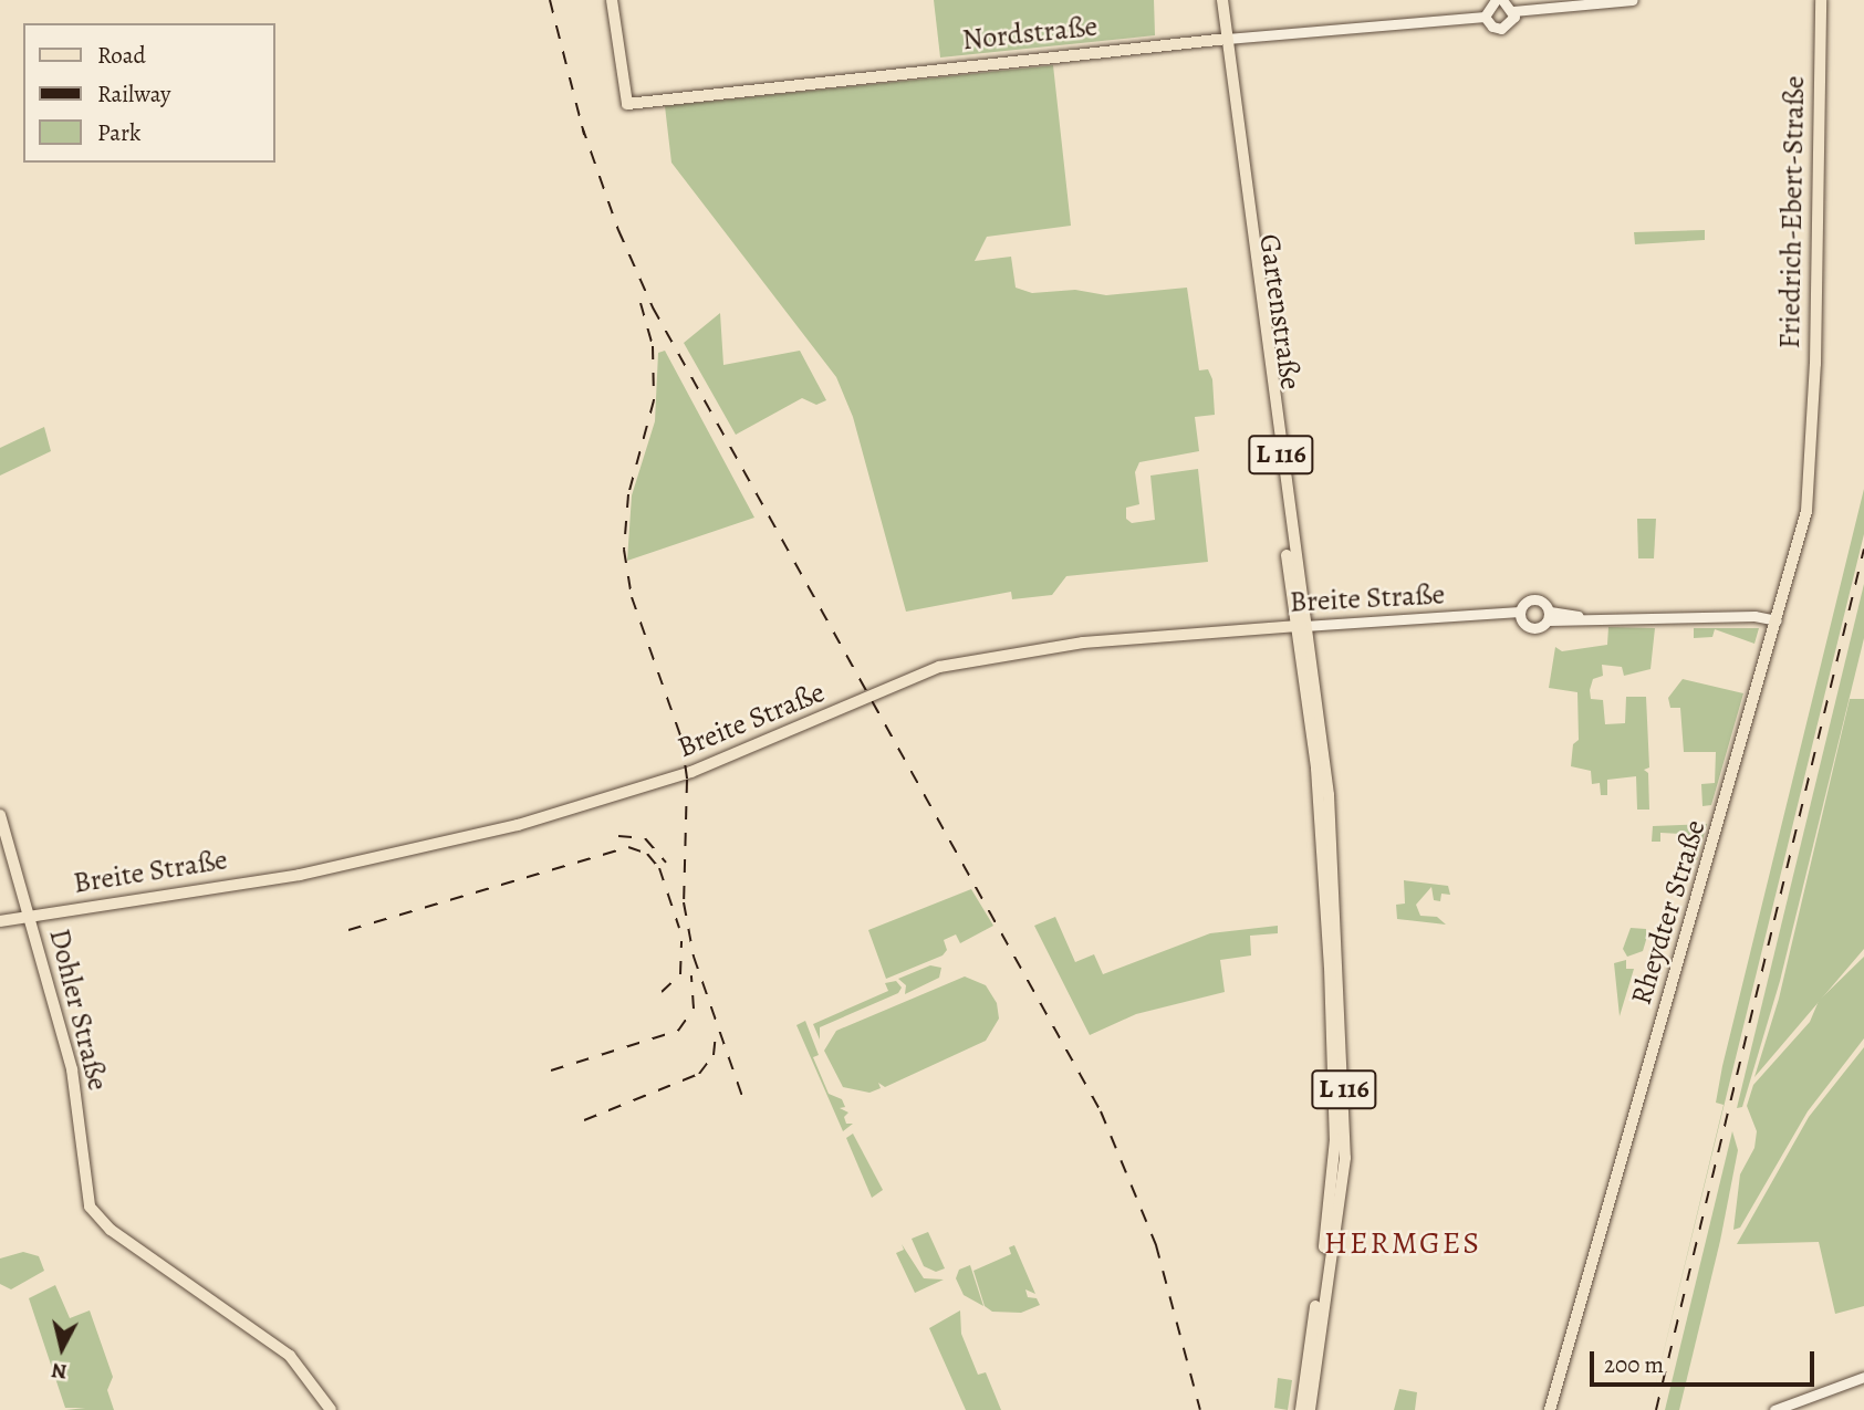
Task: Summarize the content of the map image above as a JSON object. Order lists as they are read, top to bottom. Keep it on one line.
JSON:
{"streets":{"main road":["Nordstraße","Friedrich-Ebert-Straße","Gartenstraße","L 116","Breite Straße","Rheydter Straße","Dohler Straße"]},"crossings":[["Nordstraße","Gartenstraße"],["Friedrich-Ebert-Straße","Rheydter Straße"],["Gartenstraße","L 116"],["Gartenstraße","Breite Straße"],["Breite Straße","Dohler Straße"]],"districts":["HERMGES"],"legend":["Road","Railway","Park"],"scale_bar":"200 m","north":"bottom"}
